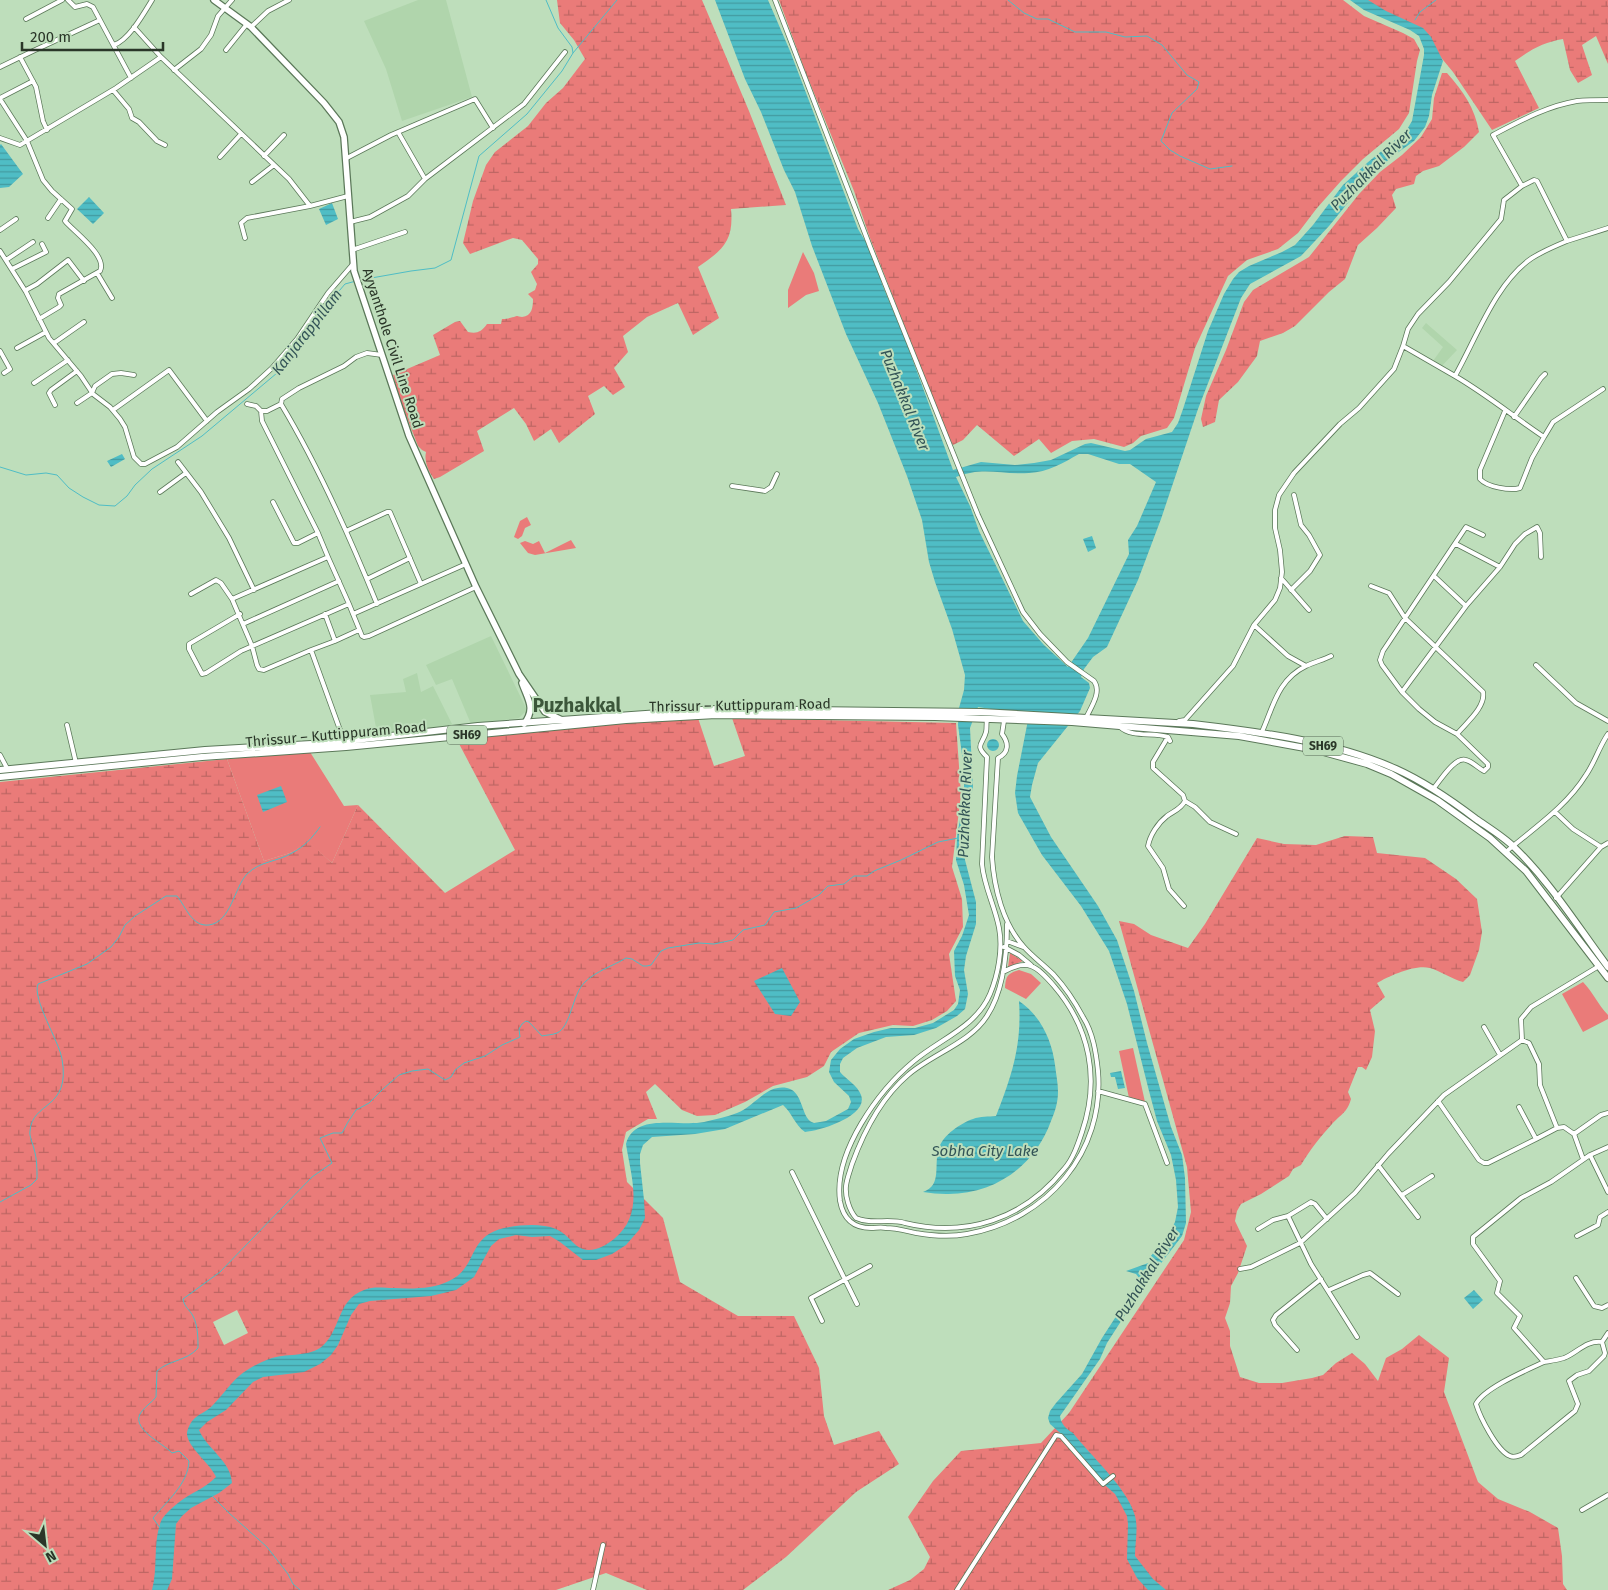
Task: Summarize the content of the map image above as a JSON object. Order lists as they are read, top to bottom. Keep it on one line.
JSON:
{"streets":{"main road":["Ayyanthole Civil Line Road","Thrissur – Kuttippuram Road","SH69"]},"crossings":[["Ayyanthole Civil Line Road","Thrissur – Kuttippuram Road"]],"districts":["Puzhakkal"],"water":["Puzhakkal River","Kanjarappillam","Sobha City Lake"],"scale_bar":"200 m","north":"bottom right"}
